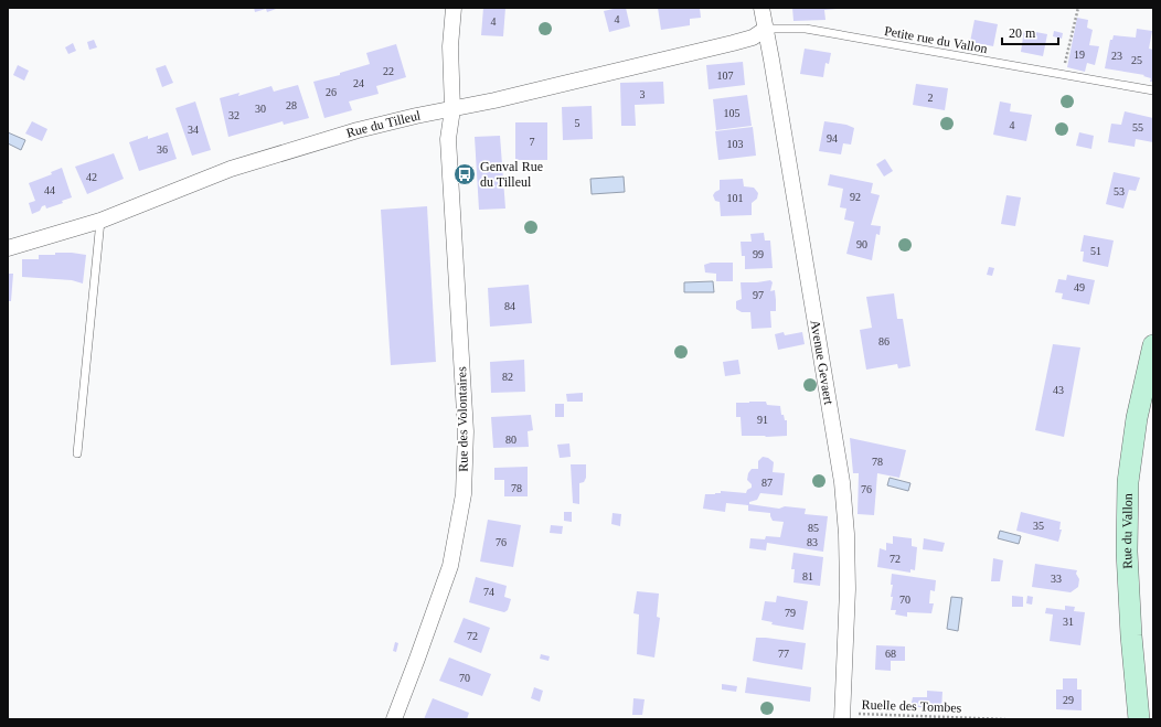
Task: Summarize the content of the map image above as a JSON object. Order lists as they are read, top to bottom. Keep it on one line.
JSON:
{"streets":{"street":["Rue du Tilleul","Avenue Gevaert","Rue des Volontaires","Rue du Vallon"],"lane":["Petite rue du Vallon"],"path":["Ruelle des Tombes"]},"crossings":[["Petite rue du Vallon","Rue du Tilleul"],["Petite rue du Vallon","Avenue Gevaert"],["Rue du Tilleul","Avenue Gevaert"],["Rue du Tilleul","Rue des Volontaires"],["Avenue Gevaert","Ruelle des Tombes"]],"places":{"bus stop":["Genval Rue du Tilleul"]},"house_numbers":["4","4","19","23","25","22","107","24","26","3","2","28","30","105","32","5","4","55","34","94","7","103","36","42","44","53","92","101","90","51","99","49","97","84","86","82","43","91","80","78","87","78","76","35","85","76","83","72","81","33","74","70","79","31","72","77","68","70","29"],"scale_bar":"20 m"}
